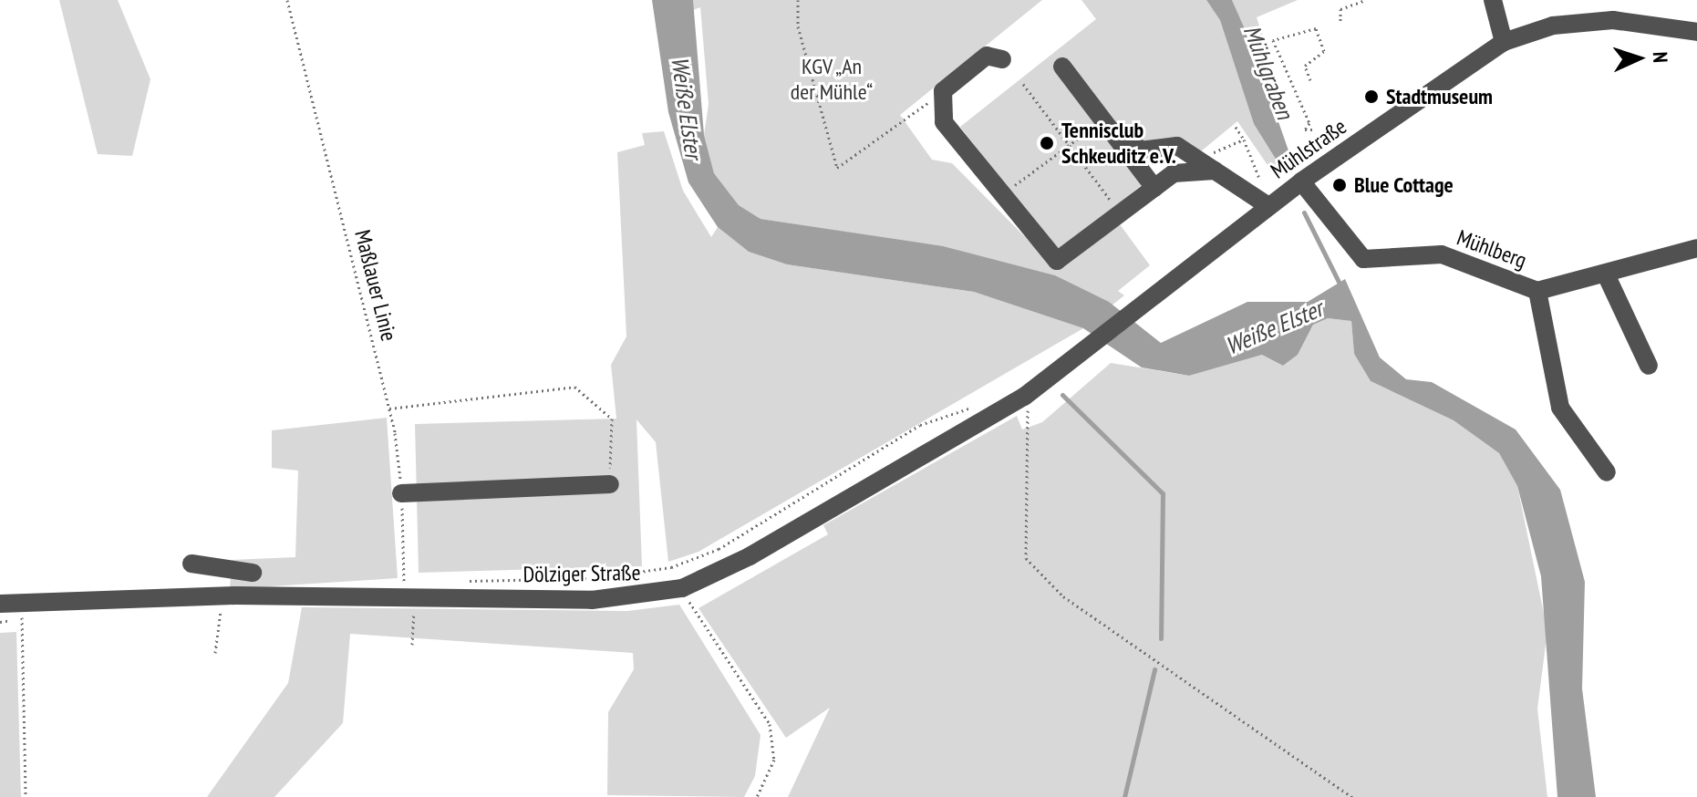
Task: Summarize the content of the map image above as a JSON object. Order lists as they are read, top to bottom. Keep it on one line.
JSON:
{"streets":{"street":["Mühlstraße","Mühlberg","Dölziger Straße"],"path":["Maßlauer Linie"]},"crossings":[["Mühlstraße","Mühlberg"],["Mühlstraße","Dölziger Straße"],["Maßlauer Linie","Dölziger Straße"]],"water":["Mühlgraben","Weiße Elster"],"parks":["KGV „An der Mühle“"],"places":["Stadtmuseum","Tennisclub Schkeuditz e.V.","Blue Cottage"],"north":"right"}
